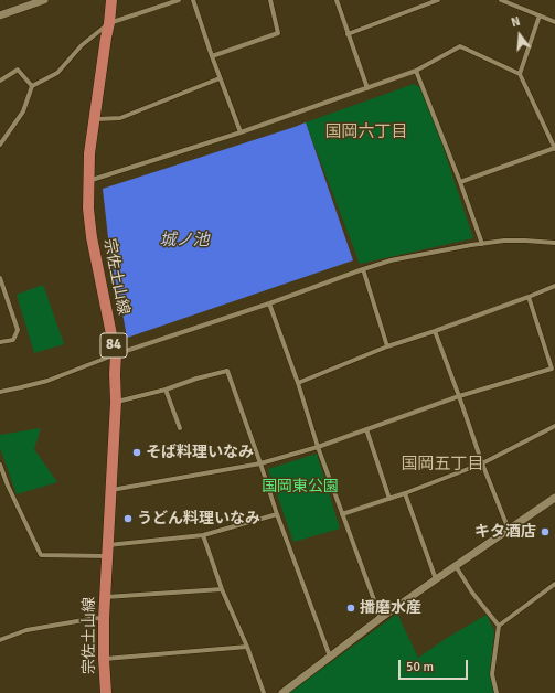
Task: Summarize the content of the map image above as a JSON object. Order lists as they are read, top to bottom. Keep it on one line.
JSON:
{"streets":{"main road":["宗佐土山線","84"]},"districts":["国岡六丁目","国岡五丁目"],"water":["城ノ池"],"parks":["国岡東公園"],"places":["そば料理いなみ","うどん料理いなみ","キタ酒店","播磨水産"],"scale_bar":"50 m","north":"top"}
